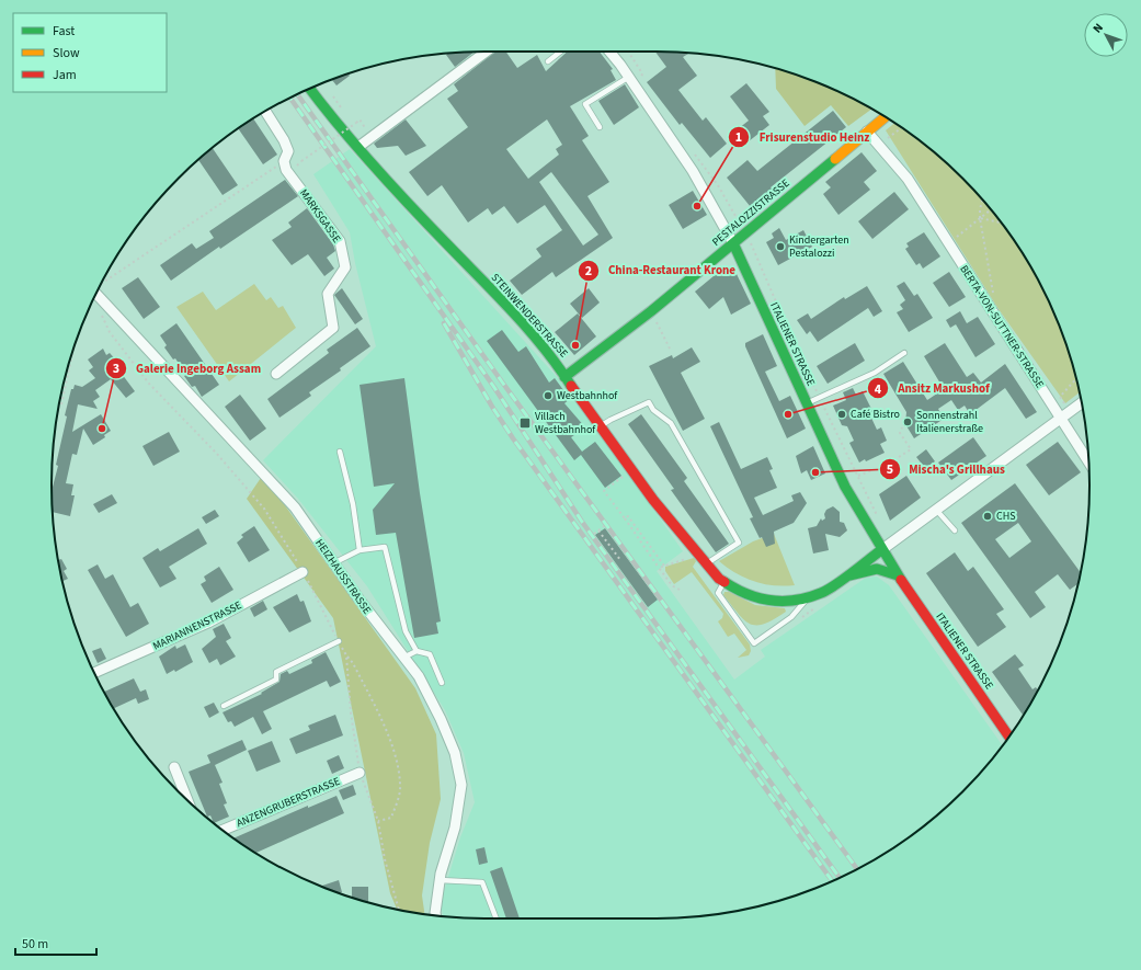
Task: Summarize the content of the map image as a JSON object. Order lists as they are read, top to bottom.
{
  "streets": {
    "street": [
      "PESTALOZZISTRASSE",
      "MARKSGASSE",
      "STEINWENDERSTRASSE",
      "BERTA-VON-SUTTNER-STRASSE",
      "ITALIENER STRASSE",
      "HEIZHAUSSTRASSE",
      "MARIANNENSTRASSE",
      "ANZENGRUBERSTRASSE"
    ]
  },
  "crossings": [
    ["PESTALOZZISTRASSE", "STEINWENDERSTRASSE"],
    ["PESTALOZZISTRASSE", "BERTA-VON-SUTTNER-STRASSE"],
    ["PESTALOZZISTRASSE", "ITALIENER STRASSE"],
    ["STEINWENDERSTRASSE", "ITALIENER STRASSE"]
  ],
  "places": {
    "other": [
      "Frisurenstudio Heinz",
      "Kindergarten Pestalozzi",
      "China-Restaurant Krone",
      "Westbahnhof",
      "Ansitz Markushof",
      "Café Bistro",
      "Sonnenstrahl Italienerstraße",
      "Galerie Ingeborg Assam",
      "Mischa's Grillhaus",
      "CHS"
    ],
    "transit": ["Villach Westbahnhof"]
  },
  "legend": ["Fast", "Slow", "Jam"],
  "scale_bar": "50 m",
  "north": "top left"
}
